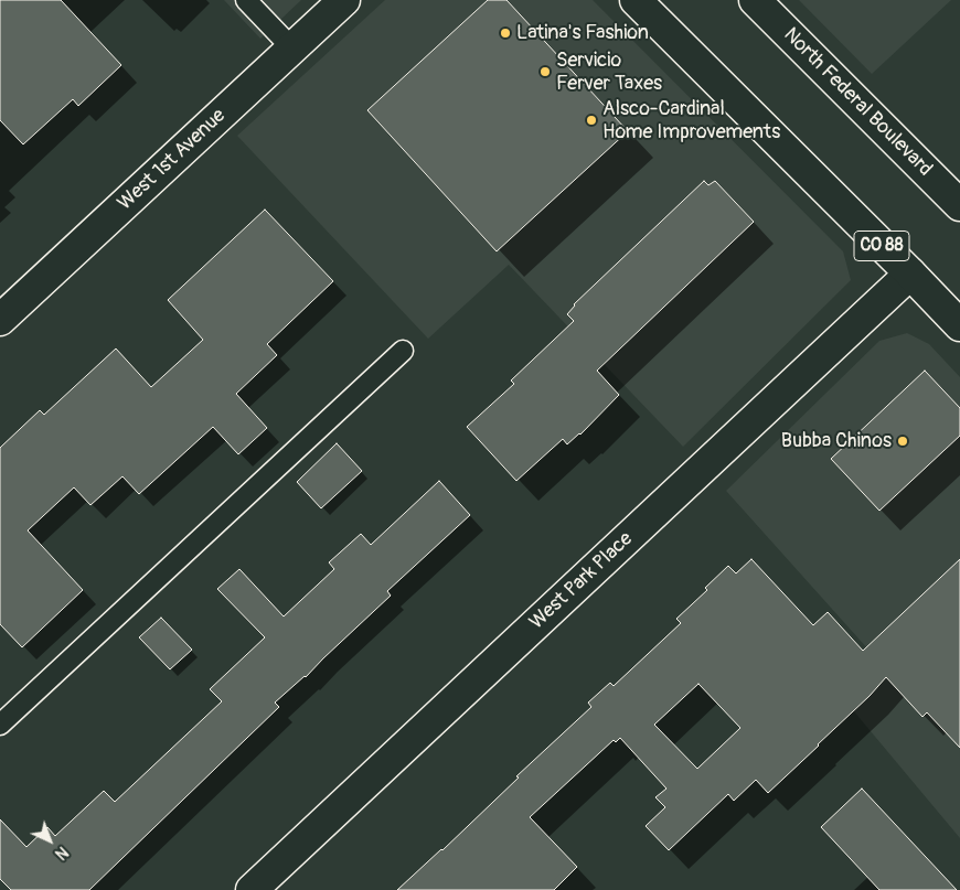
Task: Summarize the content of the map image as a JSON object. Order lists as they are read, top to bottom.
{
  "streets": {
    "street": [
      "North Federal Boulevard",
      "West 1st Avenue",
      "CO 88",
      "West Park Place"
    ]
  },
  "crossings": [
    ["CO 88", "West Park Place"]
  ],
  "places": [
    "Latina's Fashion",
    "Servicio Ferver Taxes",
    "Alsco-Cardinal Home Improvements",
    "Bubba Chinos"
  ],
  "north": "bottom right"
}
